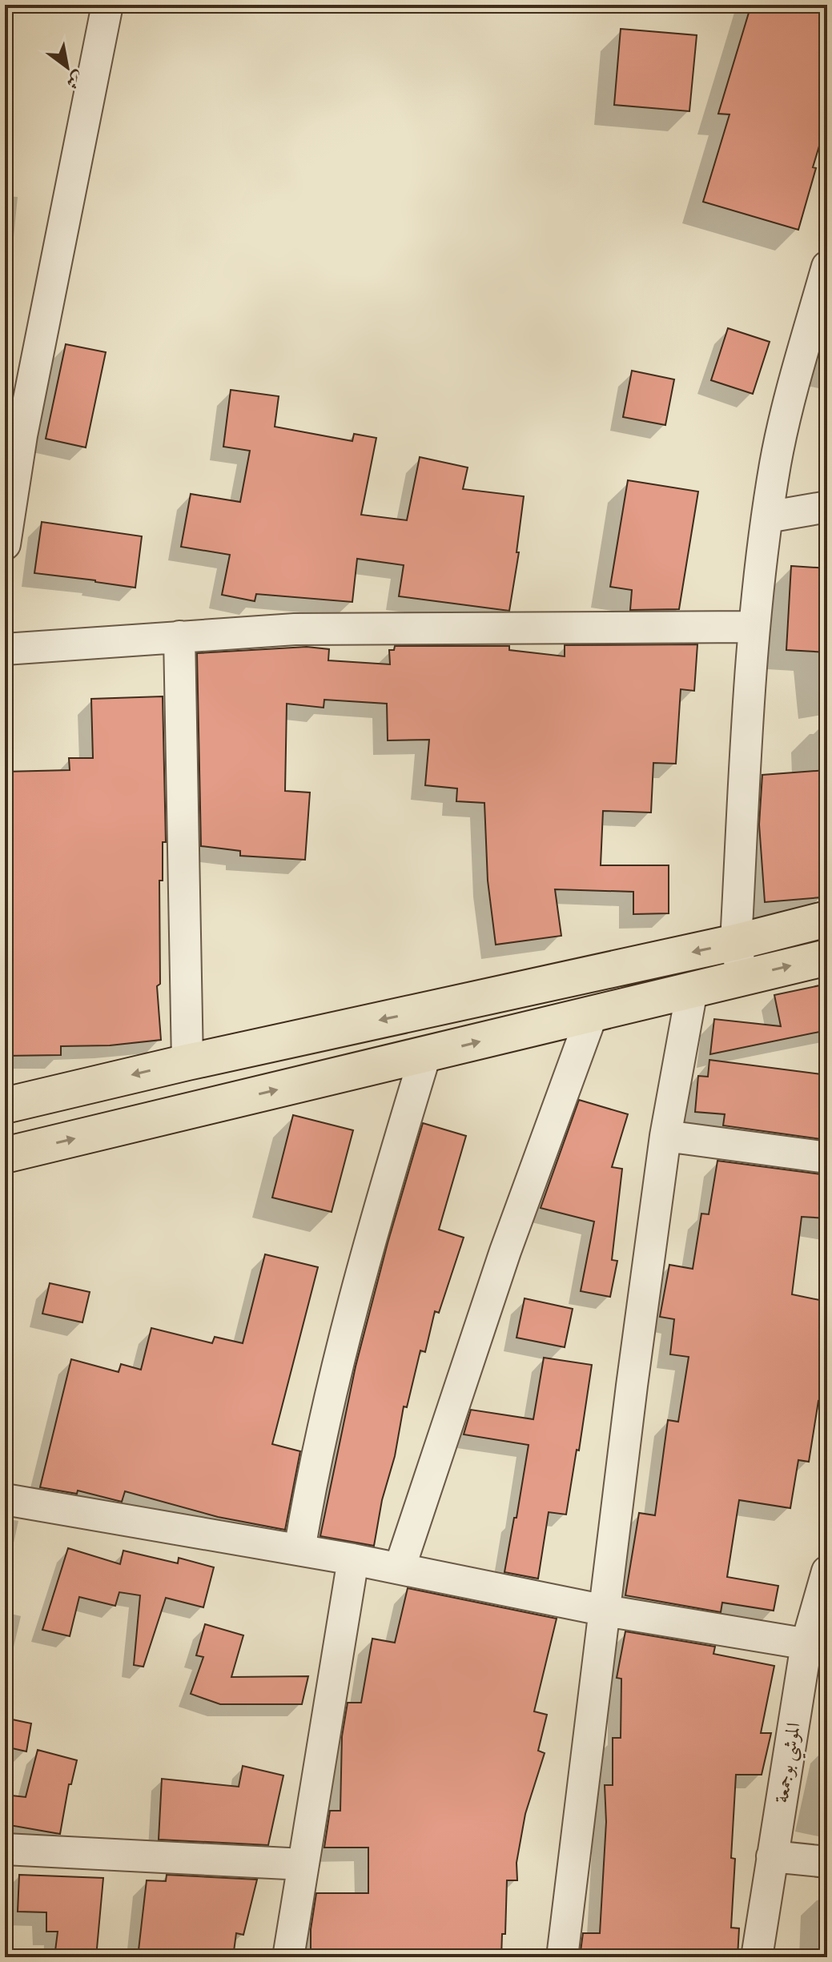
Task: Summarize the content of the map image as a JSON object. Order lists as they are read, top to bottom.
{
  "streets": {
    "street": ["الموشي بوجمعة"]
  },
  "north": "bottom right"
}
